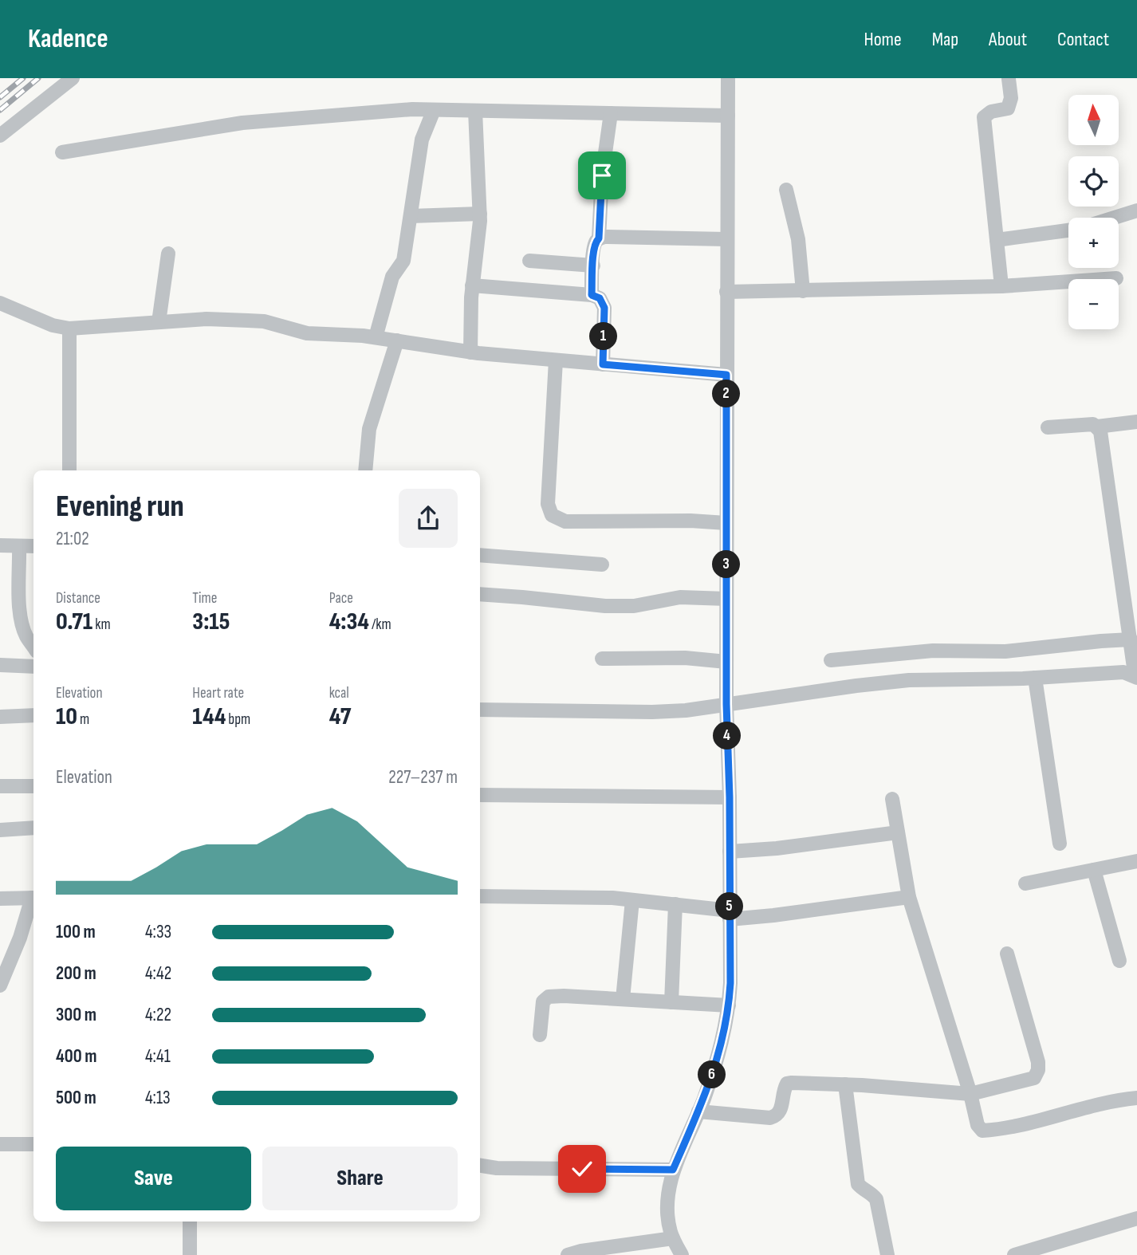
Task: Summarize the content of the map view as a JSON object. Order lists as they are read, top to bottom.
{
  "north": "top",
  "page": {
    "header": "Kadence",
    "nav": [
      "Home",
      "Map",
      "About",
      "Contact"
    ],
    "map_buttons": ["+", "−"],
    "pins": [
      "1",
      "2",
      "3",
      "4",
      "5",
      "6"
    ],
    "heading": ["Evening run", "21:02"],
    "stats": [
      ["Distance", "0.71 km"],
      ["Time", "3:15"],
      ["Pace", "4:34 /km"],
      ["Elevation", "10 m"],
      ["Heart rate", "144 bpm"],
      ["kcal", "47"]
    ],
    "chart": ["Elevation", "227–237 m"],
    "list": [
      {
        "name": "100 m",
        "note": "4:33"
      },
      {
        "name": "200 m",
        "note": "4:42"
      },
      {
        "name": "300 m",
        "note": "4:22"
      },
      {
        "name": "400 m",
        "note": "4:41"
      },
      {
        "name": "500 m",
        "note": "4:13"
      }
    ],
    "buttons": ["Save", "Share"]
  }
}
